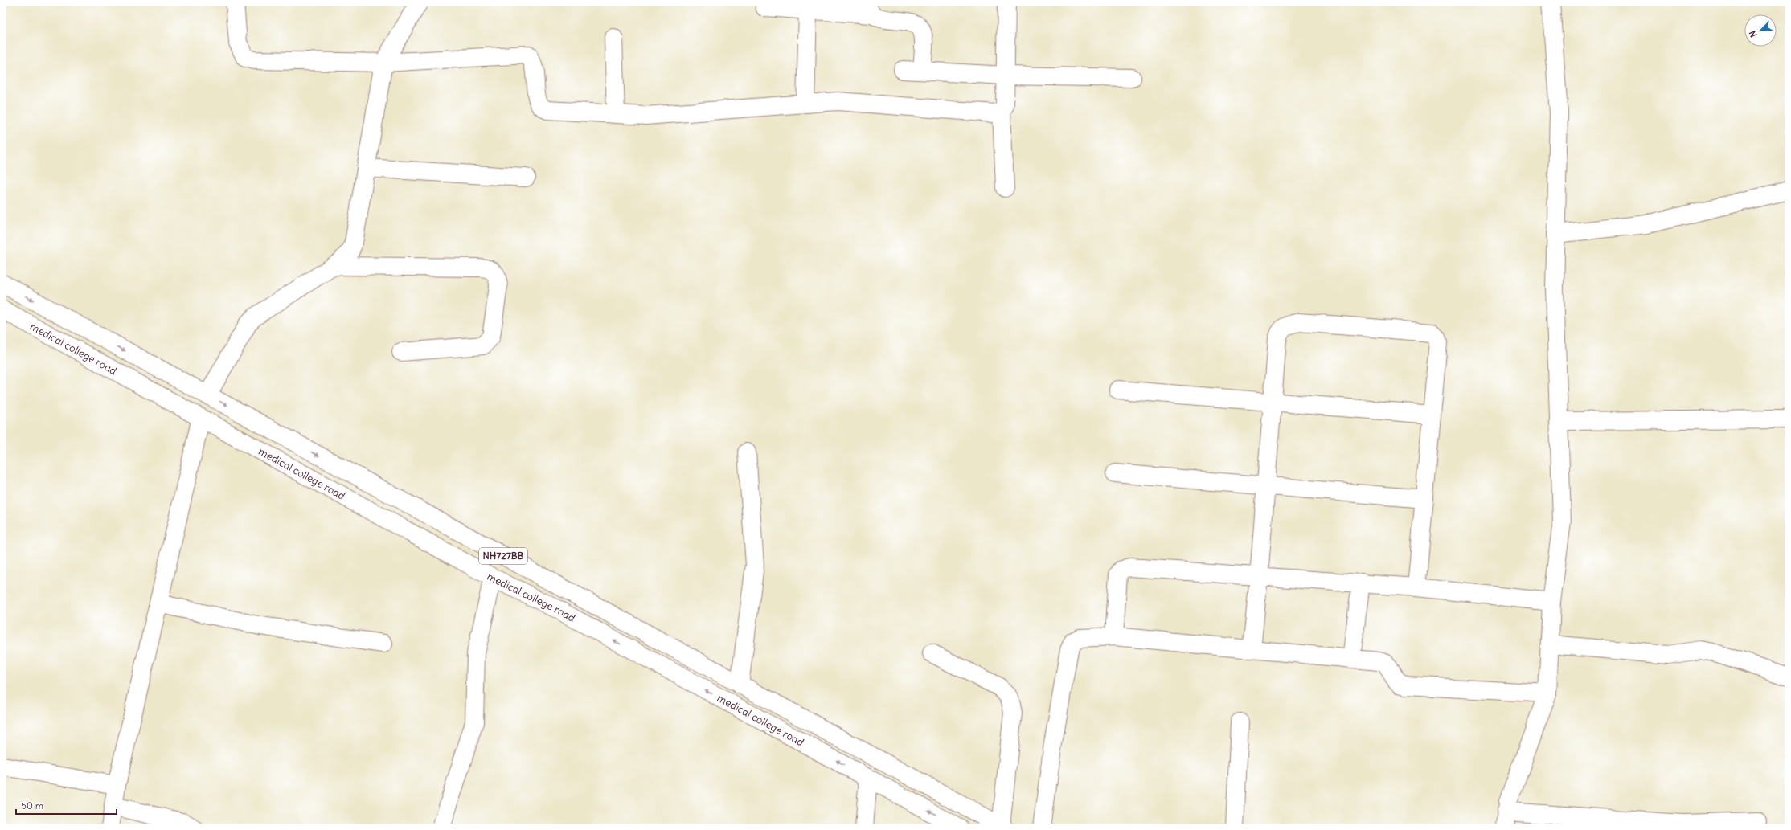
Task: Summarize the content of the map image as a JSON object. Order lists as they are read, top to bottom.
{
  "streets": {
    "main road": ["medical college road", "NH727BB"]
  },
  "scale_bar": "50 m",
  "north": "bottom left"
}
